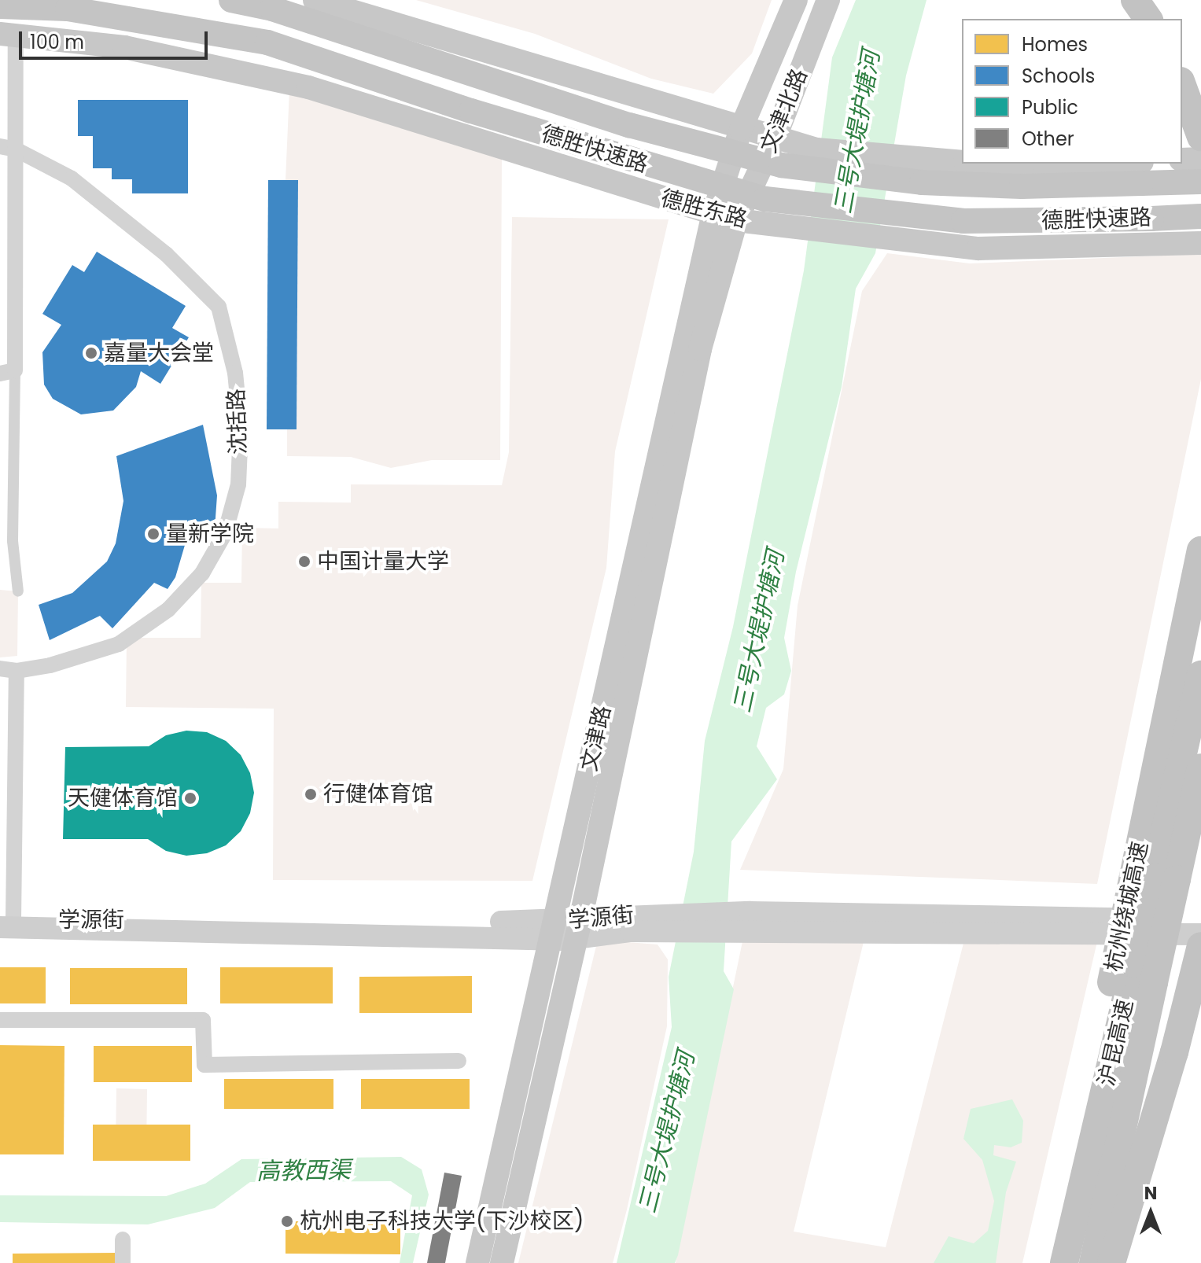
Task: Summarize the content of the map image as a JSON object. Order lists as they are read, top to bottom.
{
  "streets": {
    "highway": ["德胜快速路", "杭州绕城高速", "沪昆高速"],
    "main road": [
      "文津北路",
      "德胜东路",
      "文津路",
      "学源街"
    ],
    "street": ["沈括路"]
  },
  "crossings": [
    ["文津北路", "德胜东路"],
    ["文津北路", "文津路"],
    ["德胜东路", "文津路"],
    ["文津路", "学源街"],
    ["杭州绕城高速", "沪昆高速"]
  ],
  "water": ["三号大堤护塘河", "高教西渠"],
  "places": [
    "嘉量大会堂",
    "量新学院",
    "中国计量大学",
    "行健体育馆",
    "天健体育馆",
    "杭州电子科技大学(下沙校区)"
  ],
  "legend": [
    "Homes",
    "Schools",
    "Public",
    "Other"
  ],
  "scale_bar": "100 m",
  "north": "top"
}
